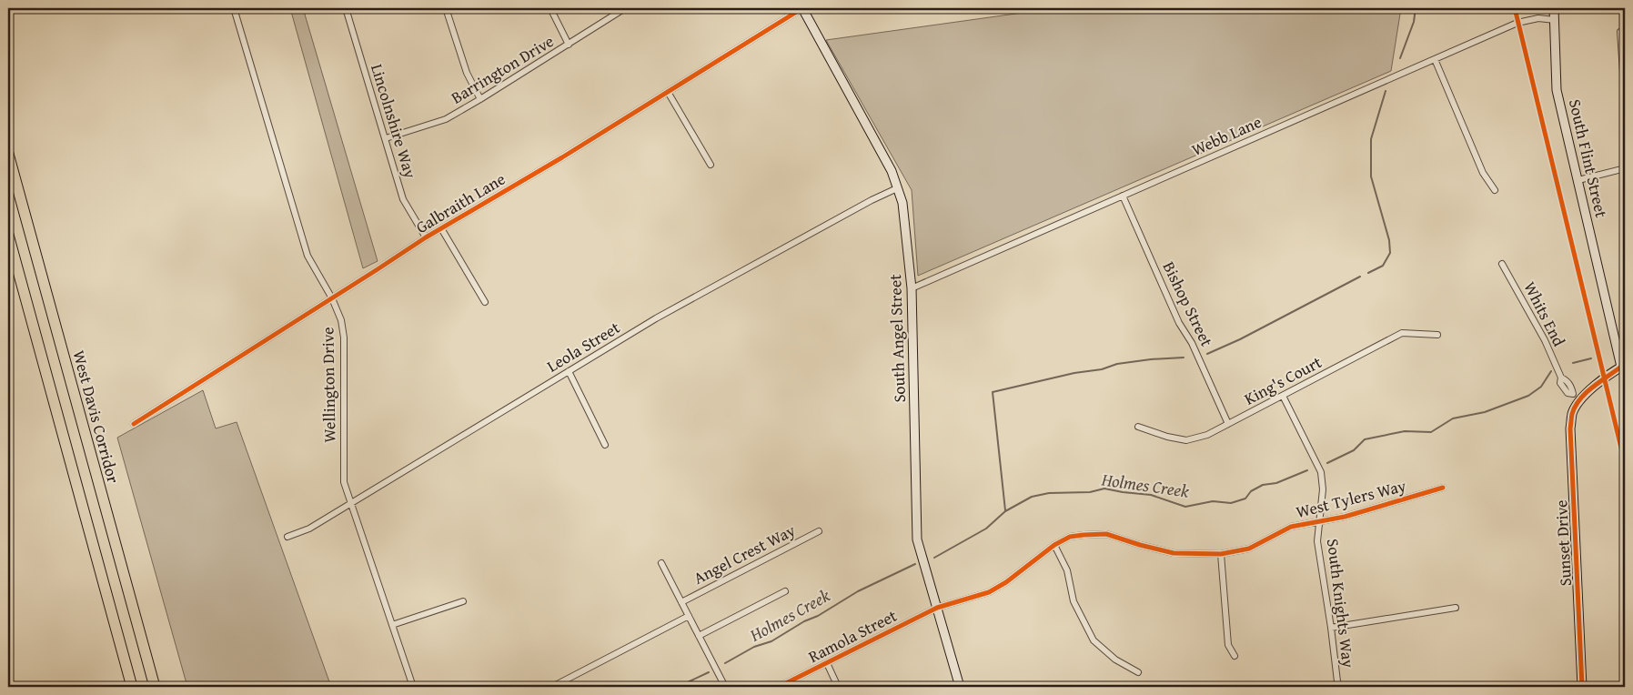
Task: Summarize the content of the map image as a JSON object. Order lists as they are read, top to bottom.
{
  "streets": {
    "highway": ["West Davis Corridor"],
    "main road": ["South Flint Street", "South Angel Street", "Sunset Drive"],
    "street": [
      "Barrington Drive",
      "Lincolnshire Way",
      "Webb Lane",
      "Galbraith Lane",
      "Bishop Street",
      "Whits End",
      "Leola Street",
      "King's Court",
      "Wellington Drive",
      "West Tylers Way",
      "Angel Crest Way",
      "South Knights Way",
      "Ramola Street"
    ]
  },
  "crossings": [
    ["Barrington Drive", "Lincolnshire Way"],
    ["Lincolnshire Way", "Galbraith Lane"],
    ["Webb Lane", "South Flint Street"],
    ["Webb Lane", "Bishop Street"],
    ["Webb Lane", "South Angel Street"],
    ["Galbraith Lane", "South Angel Street"],
    ["Galbraith Lane", "Wellington Drive"],
    ["Bishop Street", "King's Court"],
    ["Whits End", "Sunset Drive"],
    ["South Angel Street", "Leola Street"],
    ["South Angel Street", "West Tylers Way"],
    ["South Angel Street", "Ramola Street"],
    ["Leola Street", "Wellington Drive"],
    ["King's Court", "South Knights Way"],
    ["West Tylers Way", "South Knights Way"],
    ["West Tylers Way", "Ramola Street"]
  ],
  "water": ["Holmes Creek"]
}
